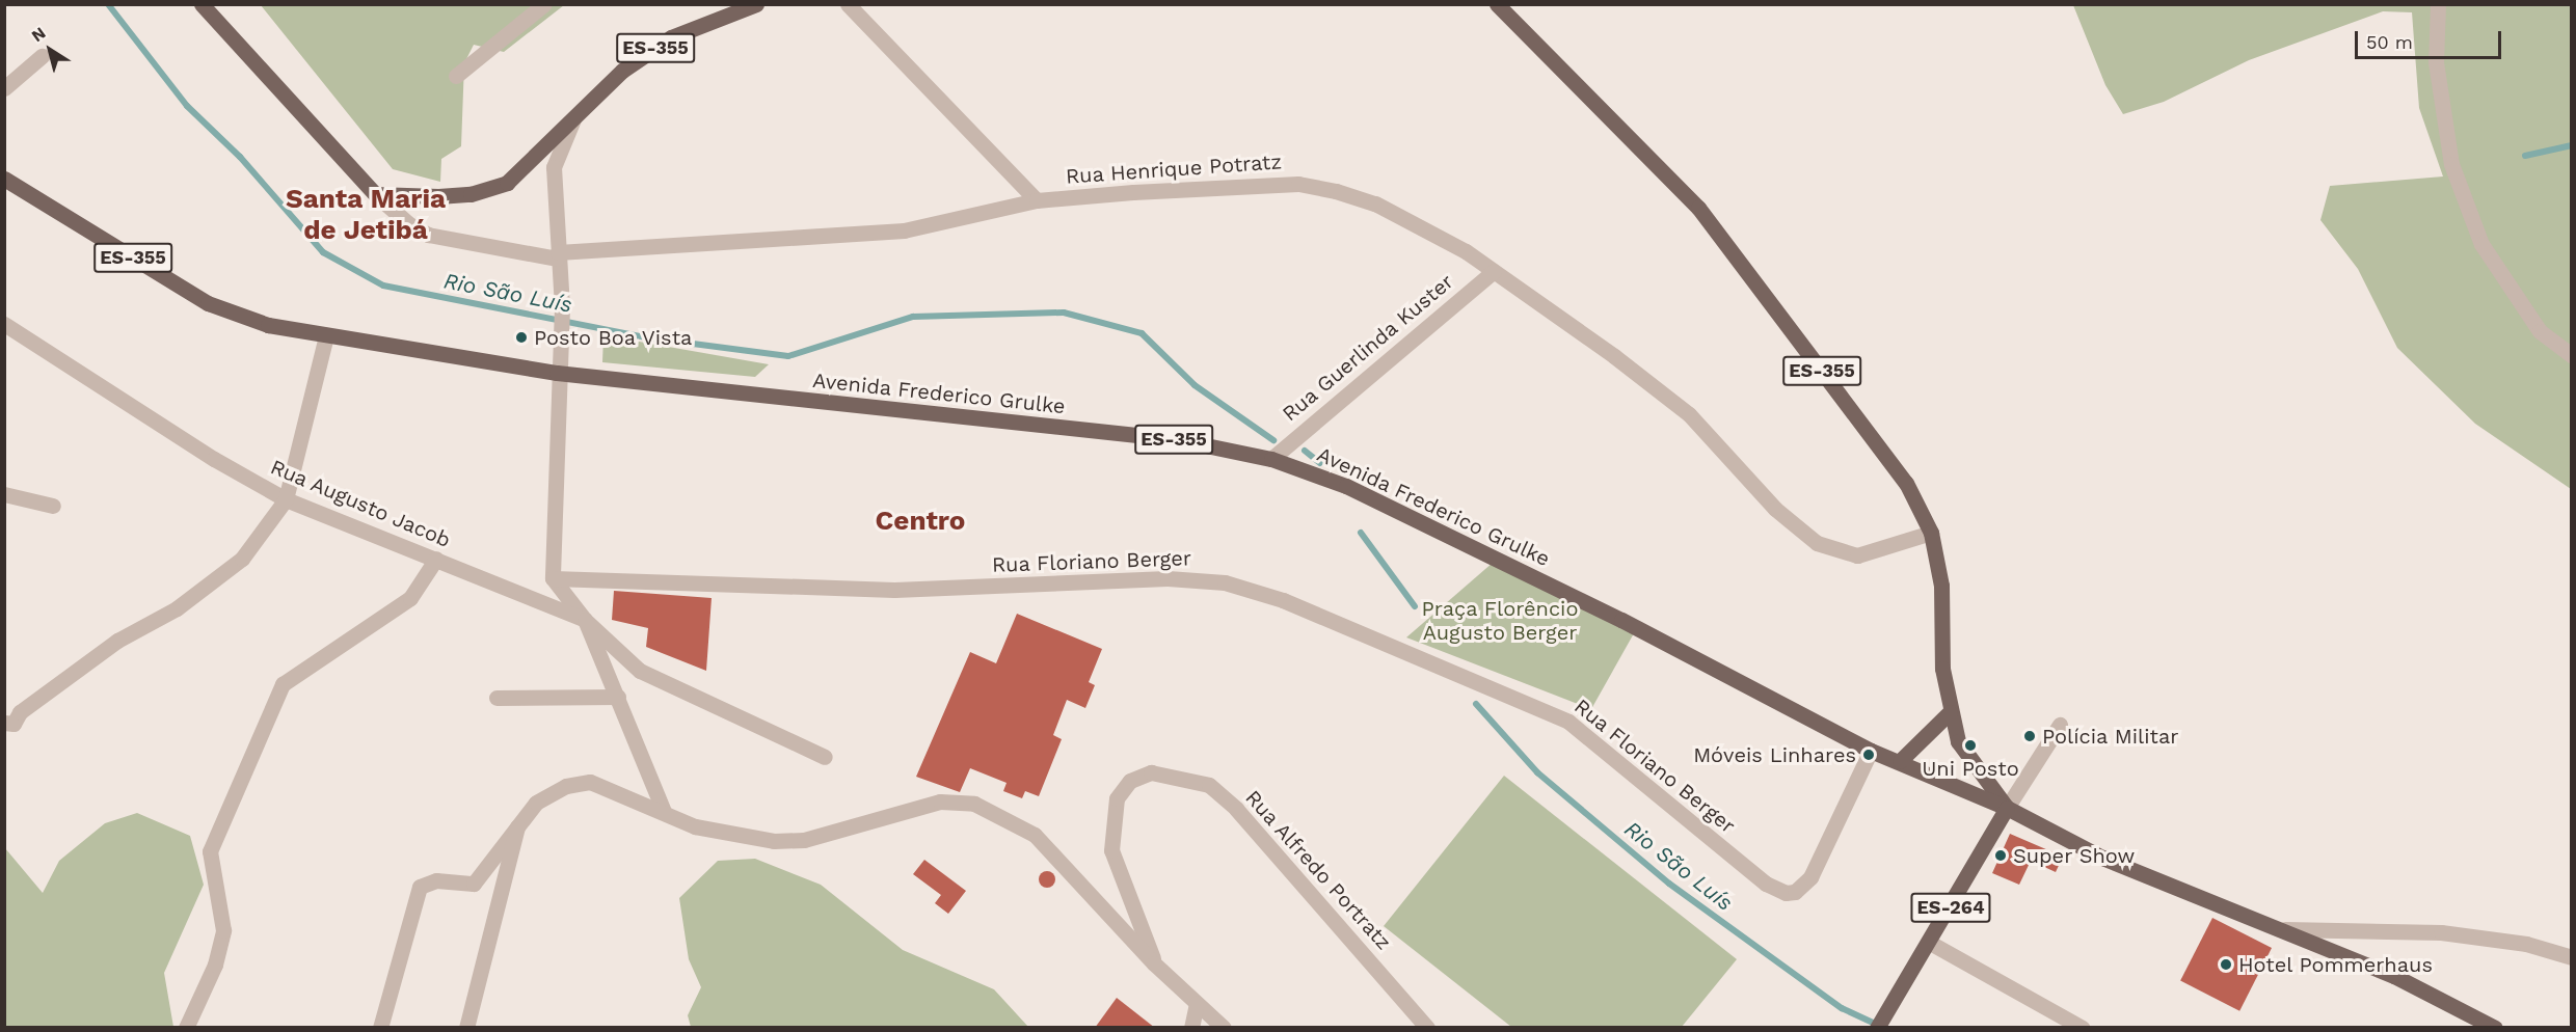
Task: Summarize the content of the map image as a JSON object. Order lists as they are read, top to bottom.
{
  "streets": {
    "main road": ["ES-355", "Avenida Frederico Grulke", "ES-264"],
    "street": [
      "Rua Henrique Potratz",
      "Rua Guerlinda Kuster",
      "Rua Augusto Jacob",
      "Rua Floriano Berger",
      "Rua Alfredo Portratz"
    ]
  },
  "crossings": [
    ["ES-355", "Rua Henrique Potratz"],
    ["ES-355", "Avenida Frederico Grulke"],
    ["ES-355", "ES-264"],
    ["Rua Henrique Potratz", "Rua Guerlinda Kuster"],
    ["Rua Guerlinda Kuster", "Avenida Frederico Grulke"],
    ["Avenida Frederico Grulke", "Rua Floriano Berger"],
    ["Avenida Frederico Grulke", "ES-264"]
  ],
  "districts": ["Santa Maria de Jetibá", "Centro"],
  "water": ["Rio São Luís"],
  "parks": ["Praça Florêncio Augusto Berger"],
  "places": [
    "Posto Boa Vista",
    "Polícia Militar",
    "Uni Posto",
    "Móveis Linhares",
    "Super Show",
    "Hotel Pommerhaus"
  ],
  "scale_bar": "50 m",
  "north": "top left"
}
